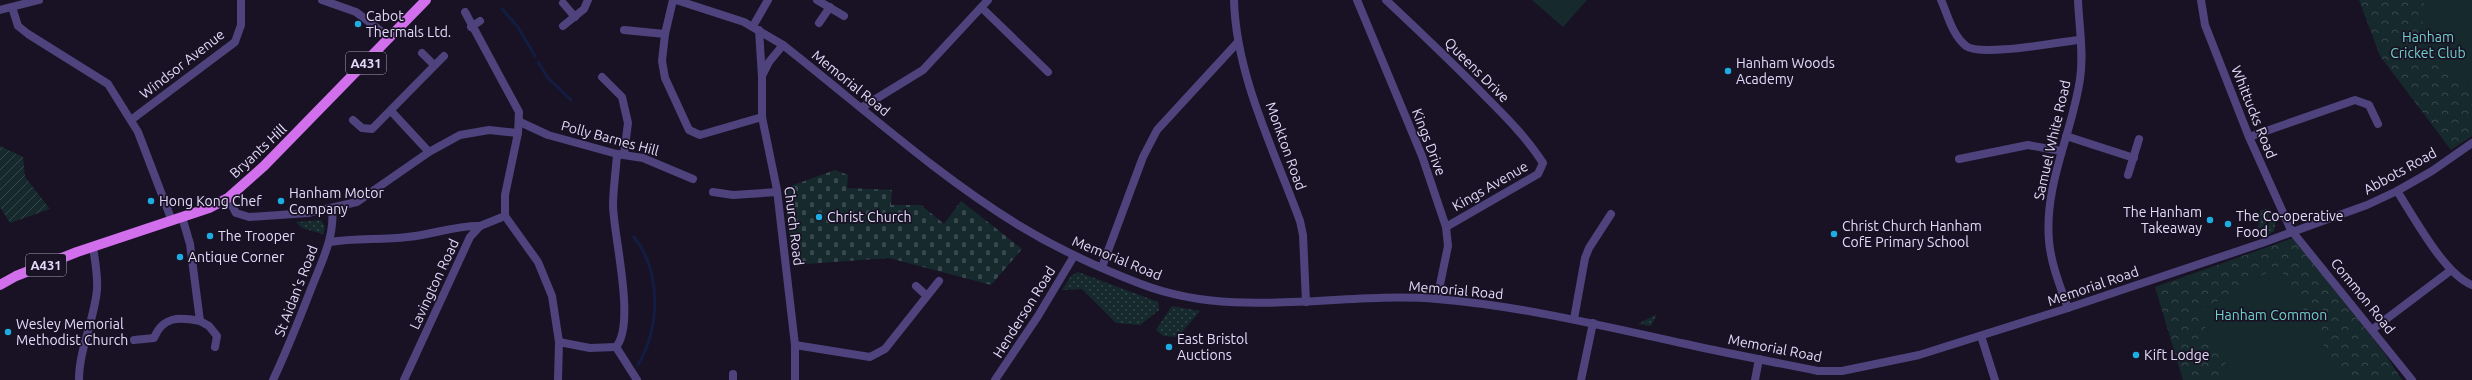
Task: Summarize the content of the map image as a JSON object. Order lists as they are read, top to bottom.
{
  "streets": {
    "main road": ["A431", "Bryants Hill"],
    "street": [
      "Windsor Avenue",
      "Queens Drive",
      "Memorial Road",
      "Whittucks Road",
      "Polly Barnes Hill",
      "Samuel White Road",
      "Kings Drive",
      "Monkton Road",
      "Abbots Road",
      "Kings Avenue",
      "Church Road",
      "Lavington Road",
      "St Aidan's Road",
      "Common Road",
      "Henderson Road"
    ]
  },
  "crossings": [
    ["Queens Drive", "Kings Avenue"],
    ["Memorial Road", "Whittucks Road"],
    ["Memorial Road", "Samuel White Road"],
    ["Memorial Road", "Kings Drive"],
    ["Memorial Road", "Monkton Road"],
    ["Memorial Road", "Abbots Road"],
    ["Memorial Road", "Church Road"],
    ["Memorial Road", "Common Road"],
    ["Memorial Road", "Henderson Road"],
    ["Whittucks Road", "Abbots Road"],
    ["Whittucks Road", "Common Road"],
    ["Kings Drive", "Kings Avenue"],
    ["Abbots Road", "Common Road"]
  ],
  "parks": ["Hanham Cricket Club", "Hanham Common"],
  "places": [
    "Cabot Thermals Ltd.",
    "Hanham Woods Academy",
    "Hong Kong Chef",
    "Hanham Motor Company",
    "Christ Church",
    "The Hanham Takeaway",
    "The Co-operative Food",
    "Christ Church Hanham CofE Primary School",
    "The Trooper",
    "Antique Corner",
    "Wesley Memorial Methodist Church",
    "East Bristol Auctions",
    "Kift Lodge"
  ]
}
